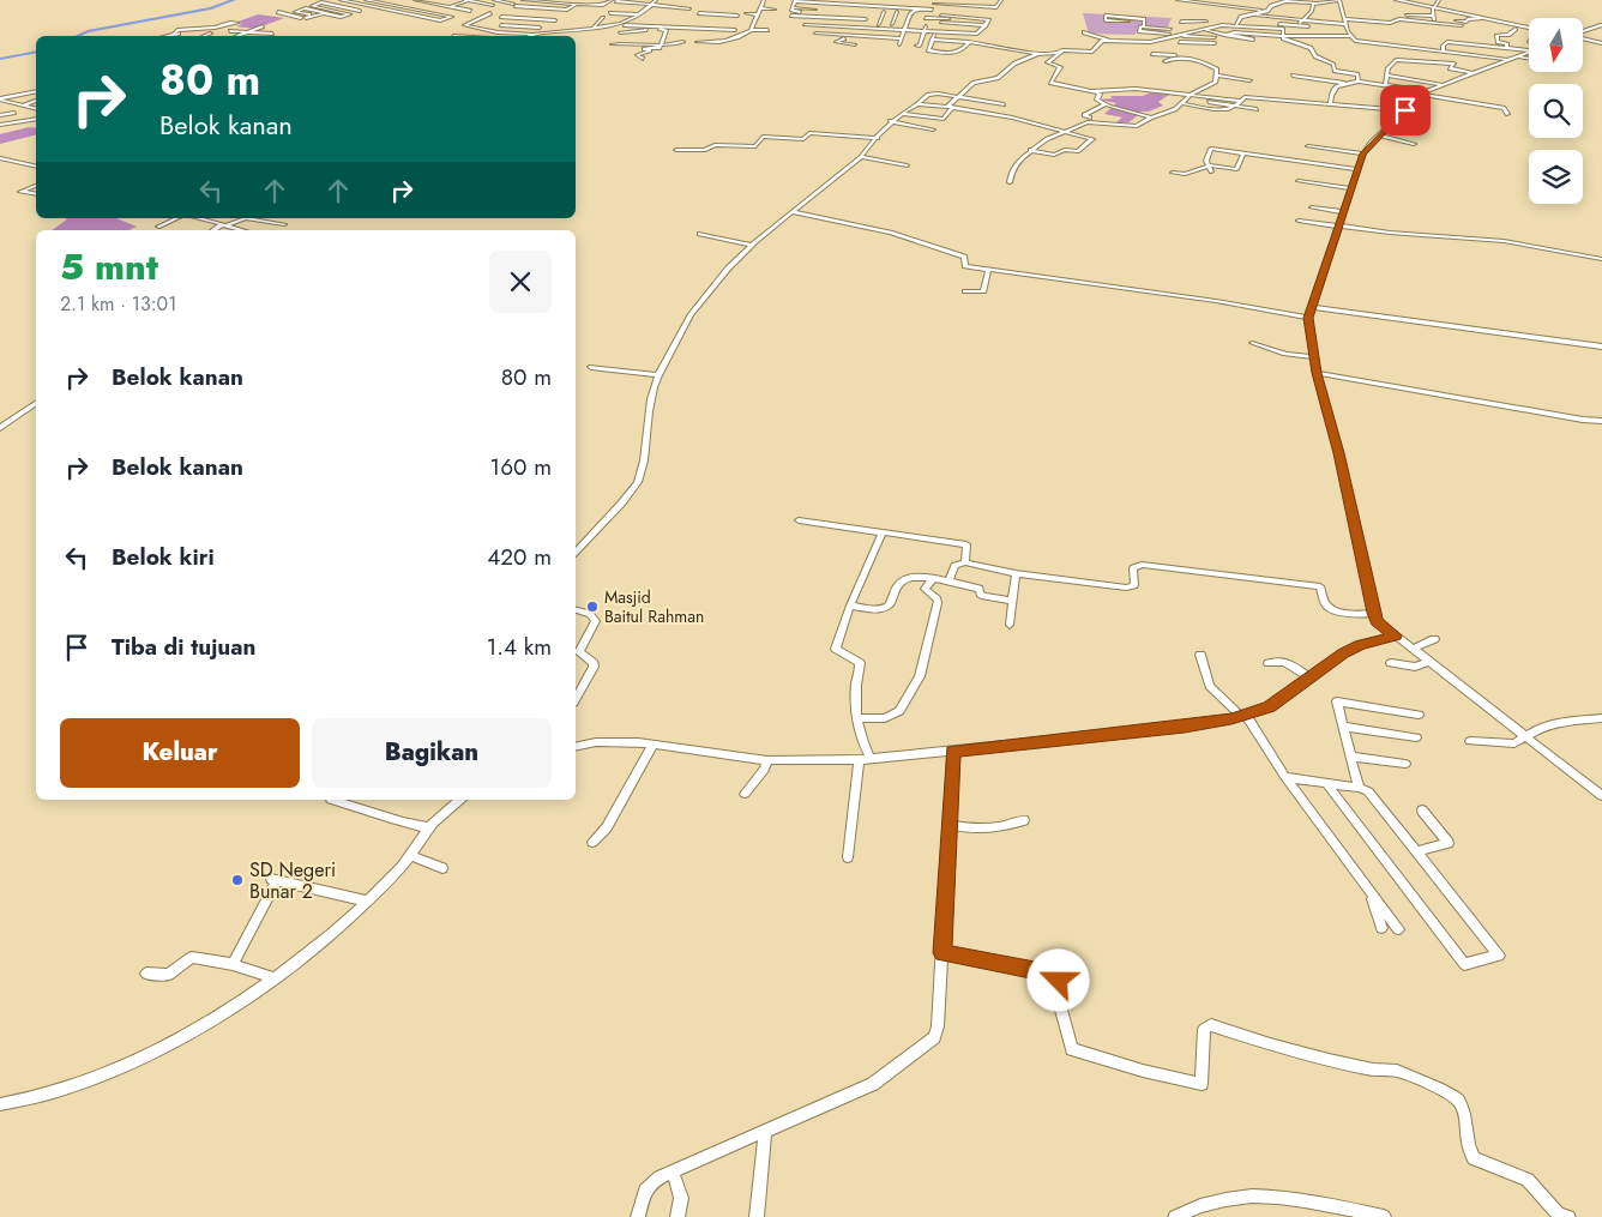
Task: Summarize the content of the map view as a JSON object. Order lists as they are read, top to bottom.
{
  "places": ["Masjid Baitul Rahman", "SD Negeri Bunar 2"],
  "north": "bottom",
  "page": {
    "turn": ["80 m", "Belok kanan"],
    "heading": ["5 mnt", "2.1 km · 13:01"],
    "list": [
      {
        "name": "Belok kanan",
        "value": "80 m"
      },
      {
        "name": "Belok kanan",
        "value": "160 m"
      },
      {
        "name": "Belok kiri",
        "value": "420 m"
      },
      {
        "name": "Tiba di tujuan",
        "value": "1.4 km"
      }
    ],
    "buttons": ["Keluar", "Bagikan"]
  }
}
